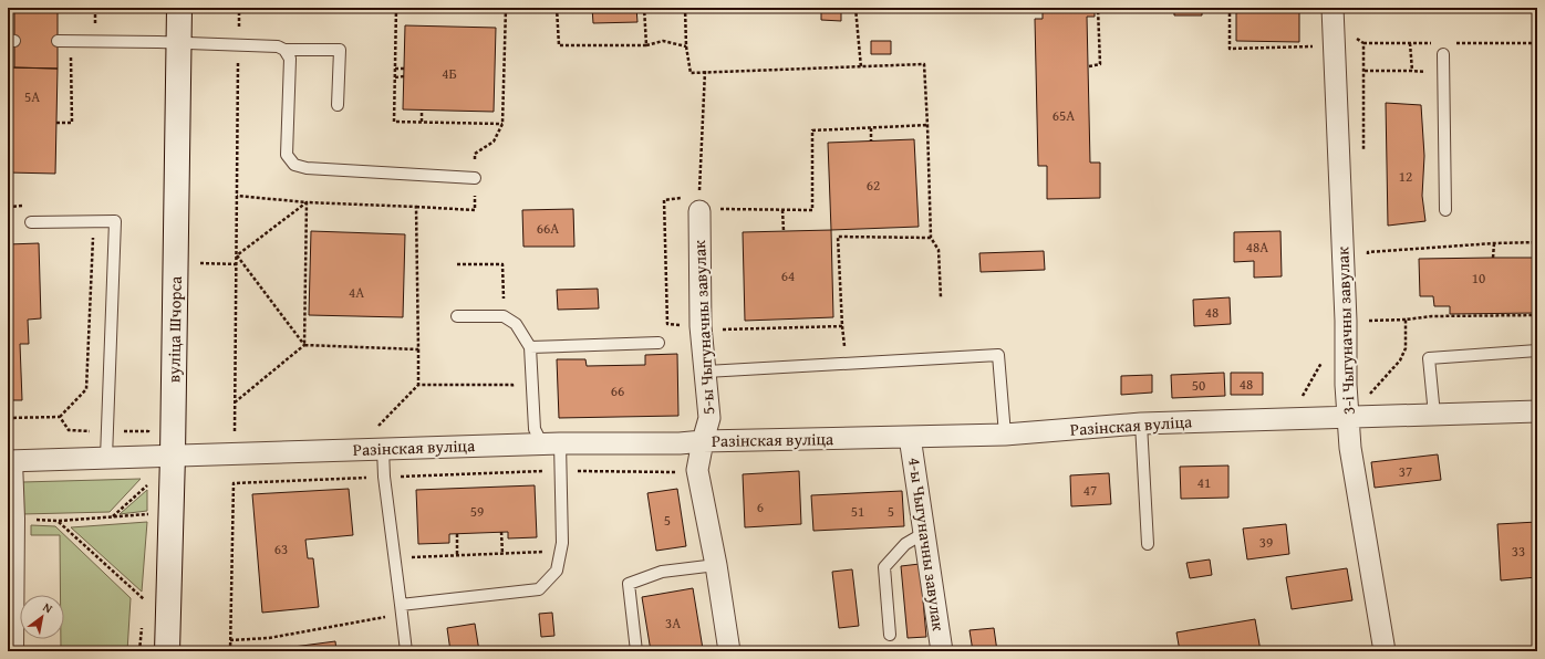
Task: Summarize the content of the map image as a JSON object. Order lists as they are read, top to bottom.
{
  "streets": {
    "main road": ["вуліца Шчорса"],
    "street": [
      "5-ы Чыгуначны завулак",
      "3-і Чыгуначны завулак",
      "Разінская вуліца",
      "4-ы Чыгуначны завулак"
    ]
  },
  "crossings": [
    ["5-ы Чыгуначны завулак", "Разінская вуліца"],
    ["вуліца Шчорса", "Разінская вуліца"],
    ["3-і Чыгуначны завулак", "Разінская вуліца"],
    ["Разінская вуліца", "4-ы Чыгуначны завулак"]
  ],
  "house_numbers": [
    "4Б",
    "5А",
    "65А",
    "12",
    "62",
    "66А",
    "48А",
    "64",
    "10",
    "4А",
    "48",
    "48",
    "50",
    "66",
    "37",
    "41",
    "47",
    "6",
    "59",
    "51",
    "5",
    "5",
    "39",
    "63",
    "33",
    "3А"
  ],
  "north": "top right"
}
